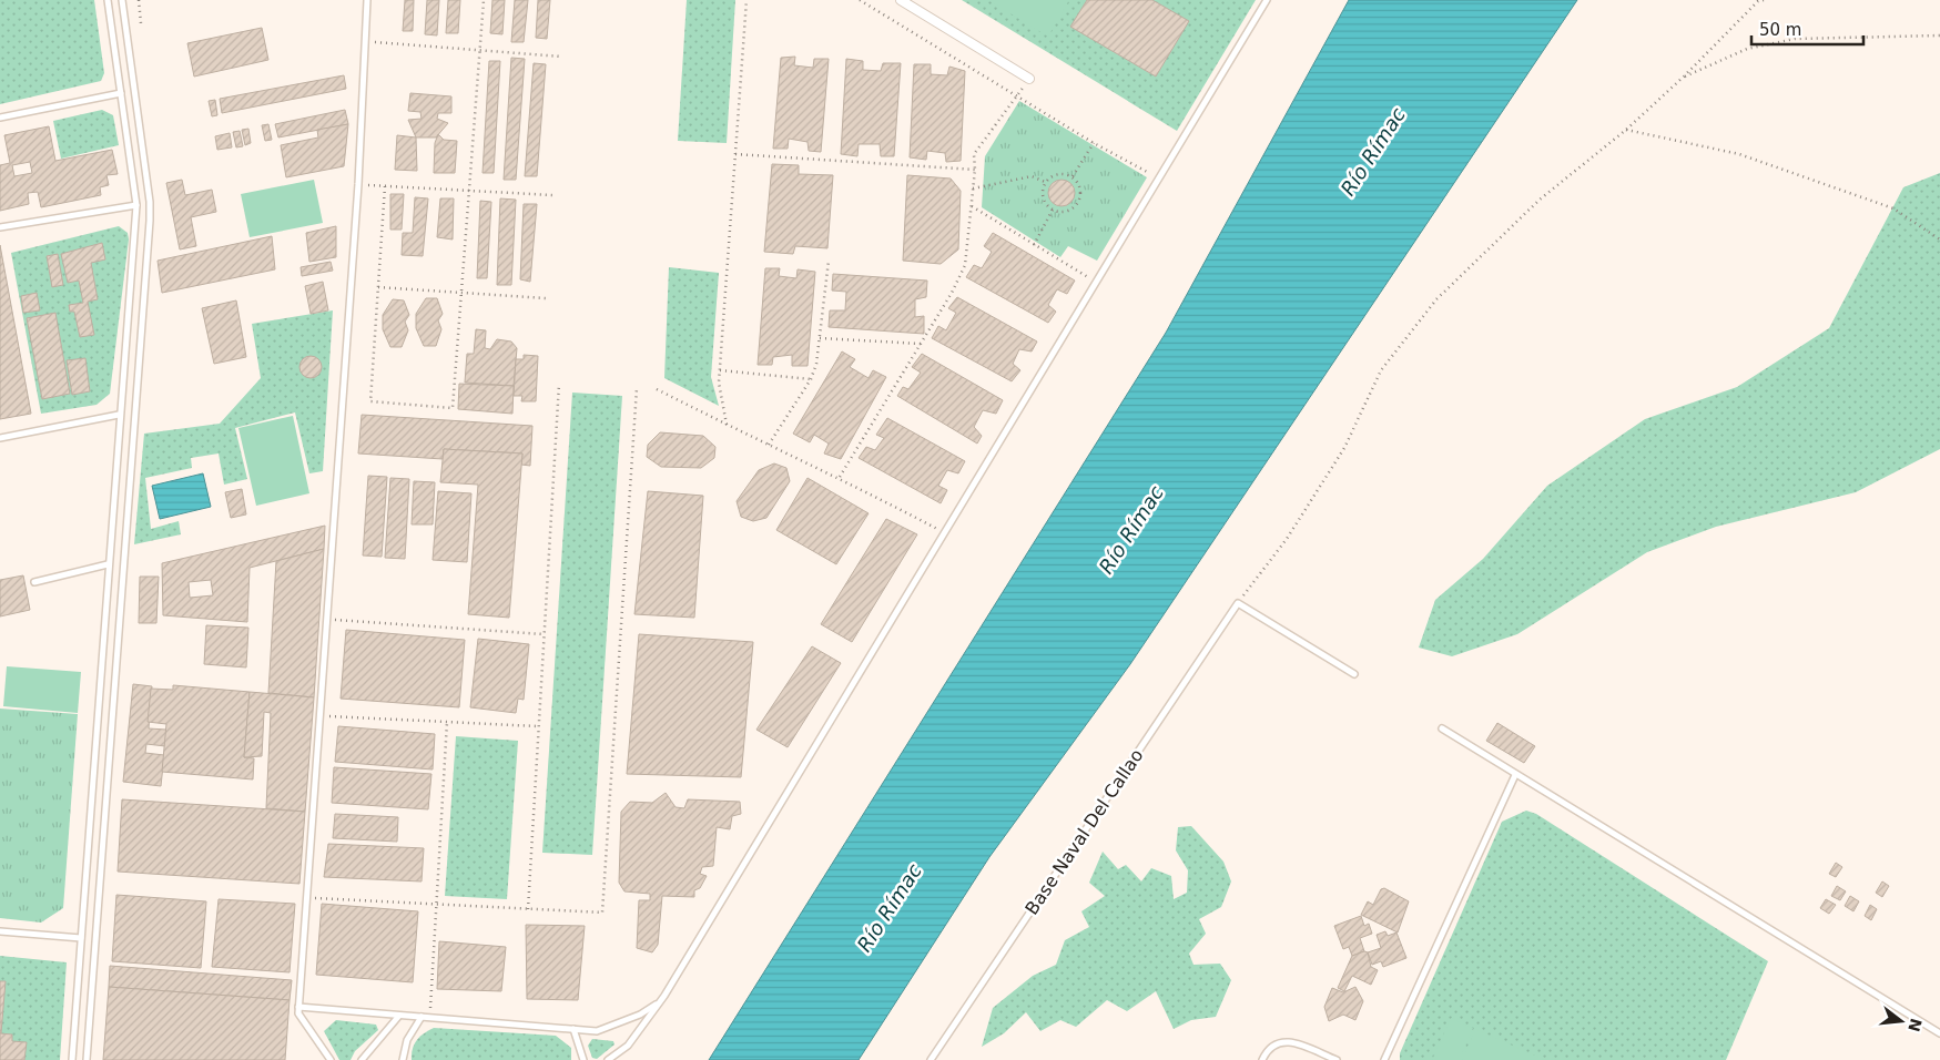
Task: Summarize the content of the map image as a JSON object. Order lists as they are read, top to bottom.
{
  "streets": {
    "lane": ["Base Naval Del Callao"]
  },
  "water": ["Río Rímac"],
  "scale_bar": "50 m",
  "north": "right"
}
